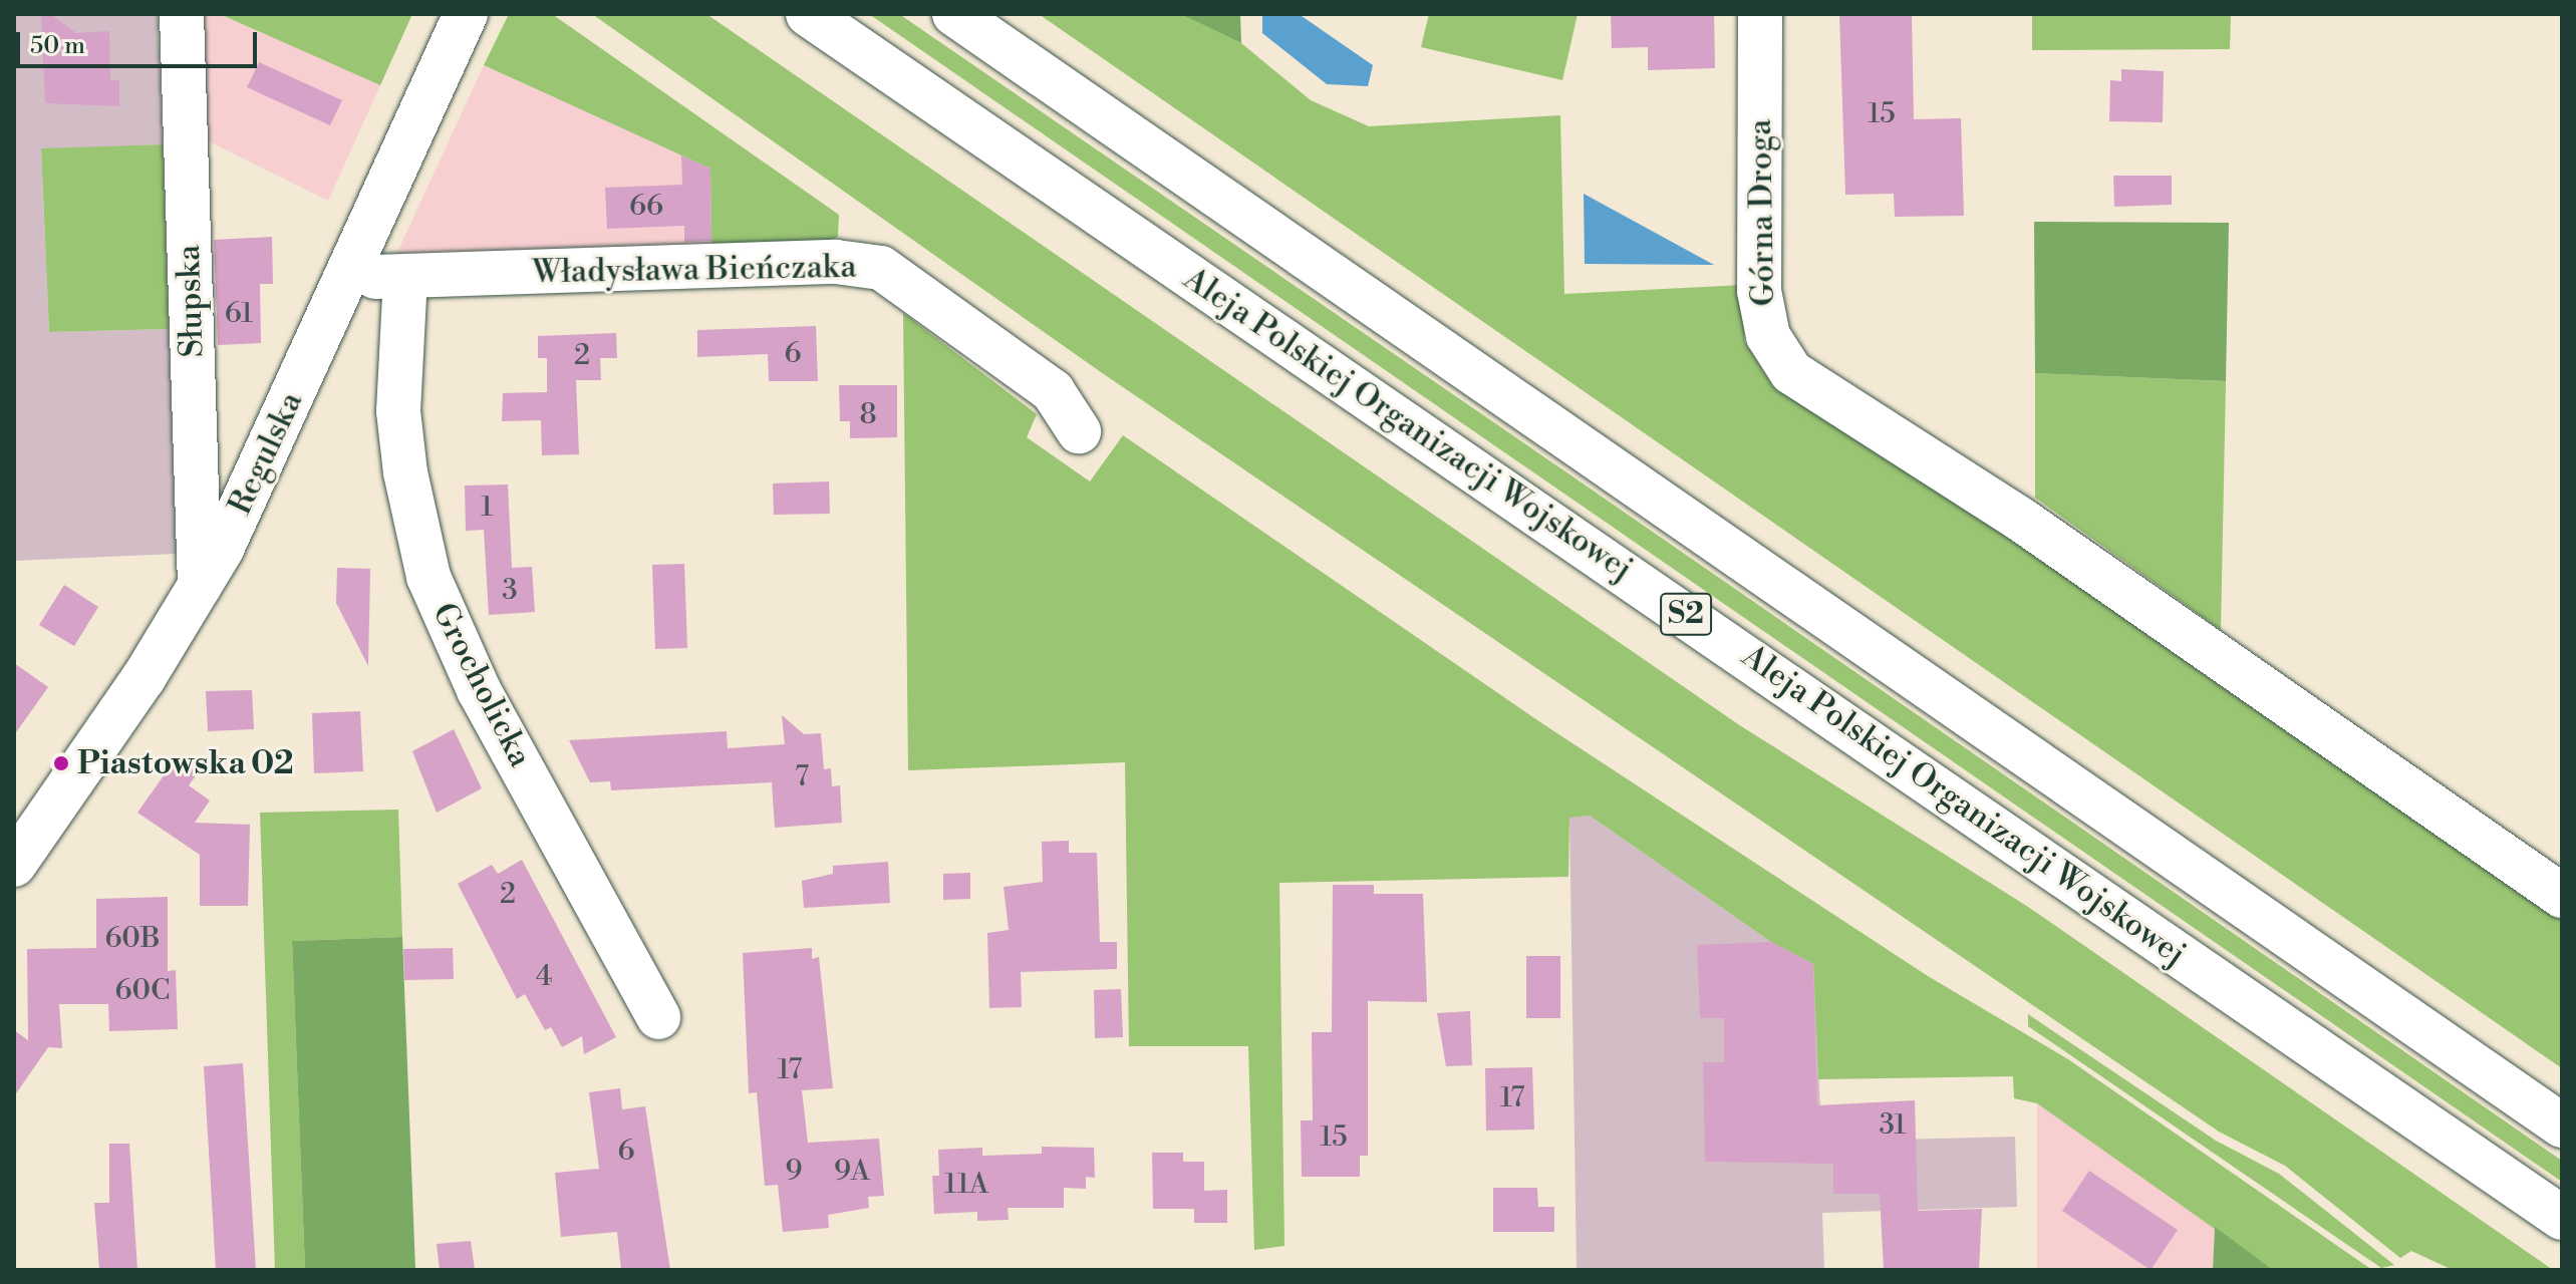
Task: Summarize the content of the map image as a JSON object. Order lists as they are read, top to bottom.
{
  "streets": {
    "main road": [
      "Górna Droga",
      "Władysława Bieńczaka",
      "Słupska",
      "Aleja Polskiej Organizacji Wojskowej",
      "Regulska",
      "S2",
      "Grocholicka"
    ]
  },
  "crossings": [
    ["Władysława Bieńczaka", "Regulska"],
    ["Władysława Bieńczaka", "Grocholicka"],
    ["Słupska", "Regulska"]
  ],
  "places": ["Piastowska 02"],
  "house_numbers": [
    "15",
    "66",
    "61",
    "6",
    "2",
    "8",
    "1",
    "3",
    "7",
    "2",
    "60B",
    "4",
    "60C",
    "17",
    "17",
    "31",
    "15",
    "6",
    "9",
    "9A",
    "11A"
  ],
  "scale_bar": "50 m"
}
